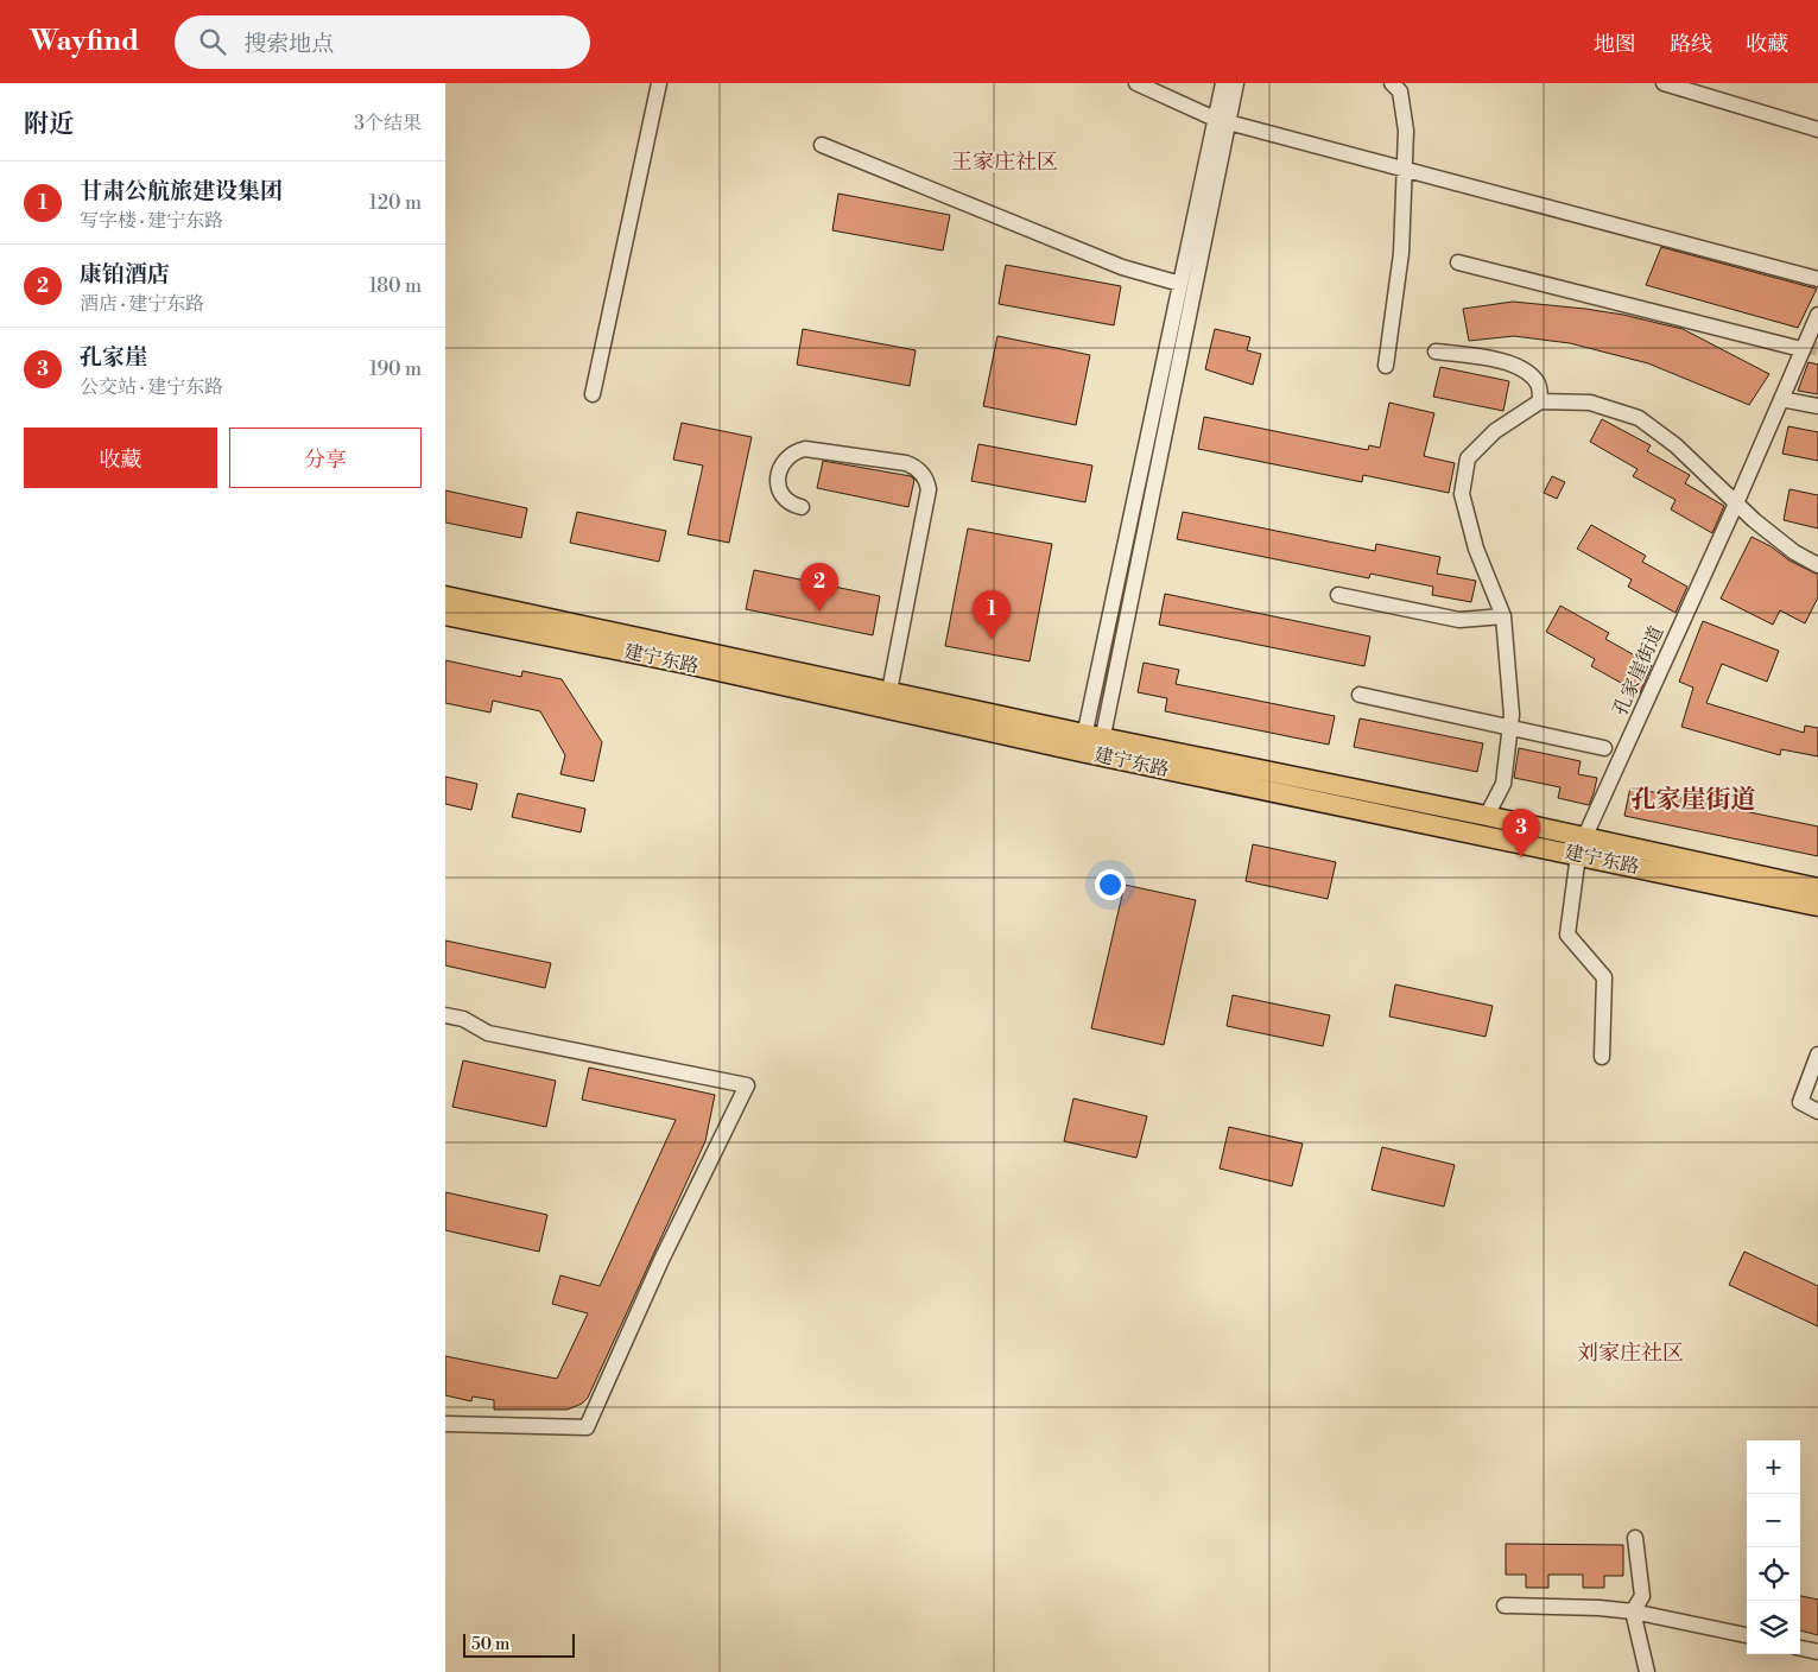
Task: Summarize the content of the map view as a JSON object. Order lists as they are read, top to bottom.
{
  "streets": {
    "main road": ["建宁东路"],
    "street": ["孔家崖街道"]
  },
  "crossings": [
    ["建宁东路", "孔家崖街道"]
  ],
  "districts": ["王家庄社区", "孔家崖街道", "刘家庄社区"],
  "scale_bar": "50 m",
  "page": {
    "header": "Wayfind",
    "search": "搜索地点",
    "nav": ["地图", "路线", "收藏"],
    "heading": ["附近", "3个结果"],
    "list": [
      {
        "mark": "1",
        "name": "甘肃公航旅建设集团",
        "note": "写字楼 · 建宁东路",
        "value": "120 m"
      },
      {
        "mark": "2",
        "name": "康铂酒店",
        "note": "酒店 · 建宁东路",
        "value": "180 m"
      },
      {
        "mark": "3",
        "name": "孔家崖",
        "note": "公交站 · 建宁东路",
        "value": "190 m"
      }
    ],
    "buttons": ["收藏", "分享"],
    "pins": ["2", "1", "3"],
    "map_buttons": ["+", "−"],
    "scale": "50 m"
  }
}
